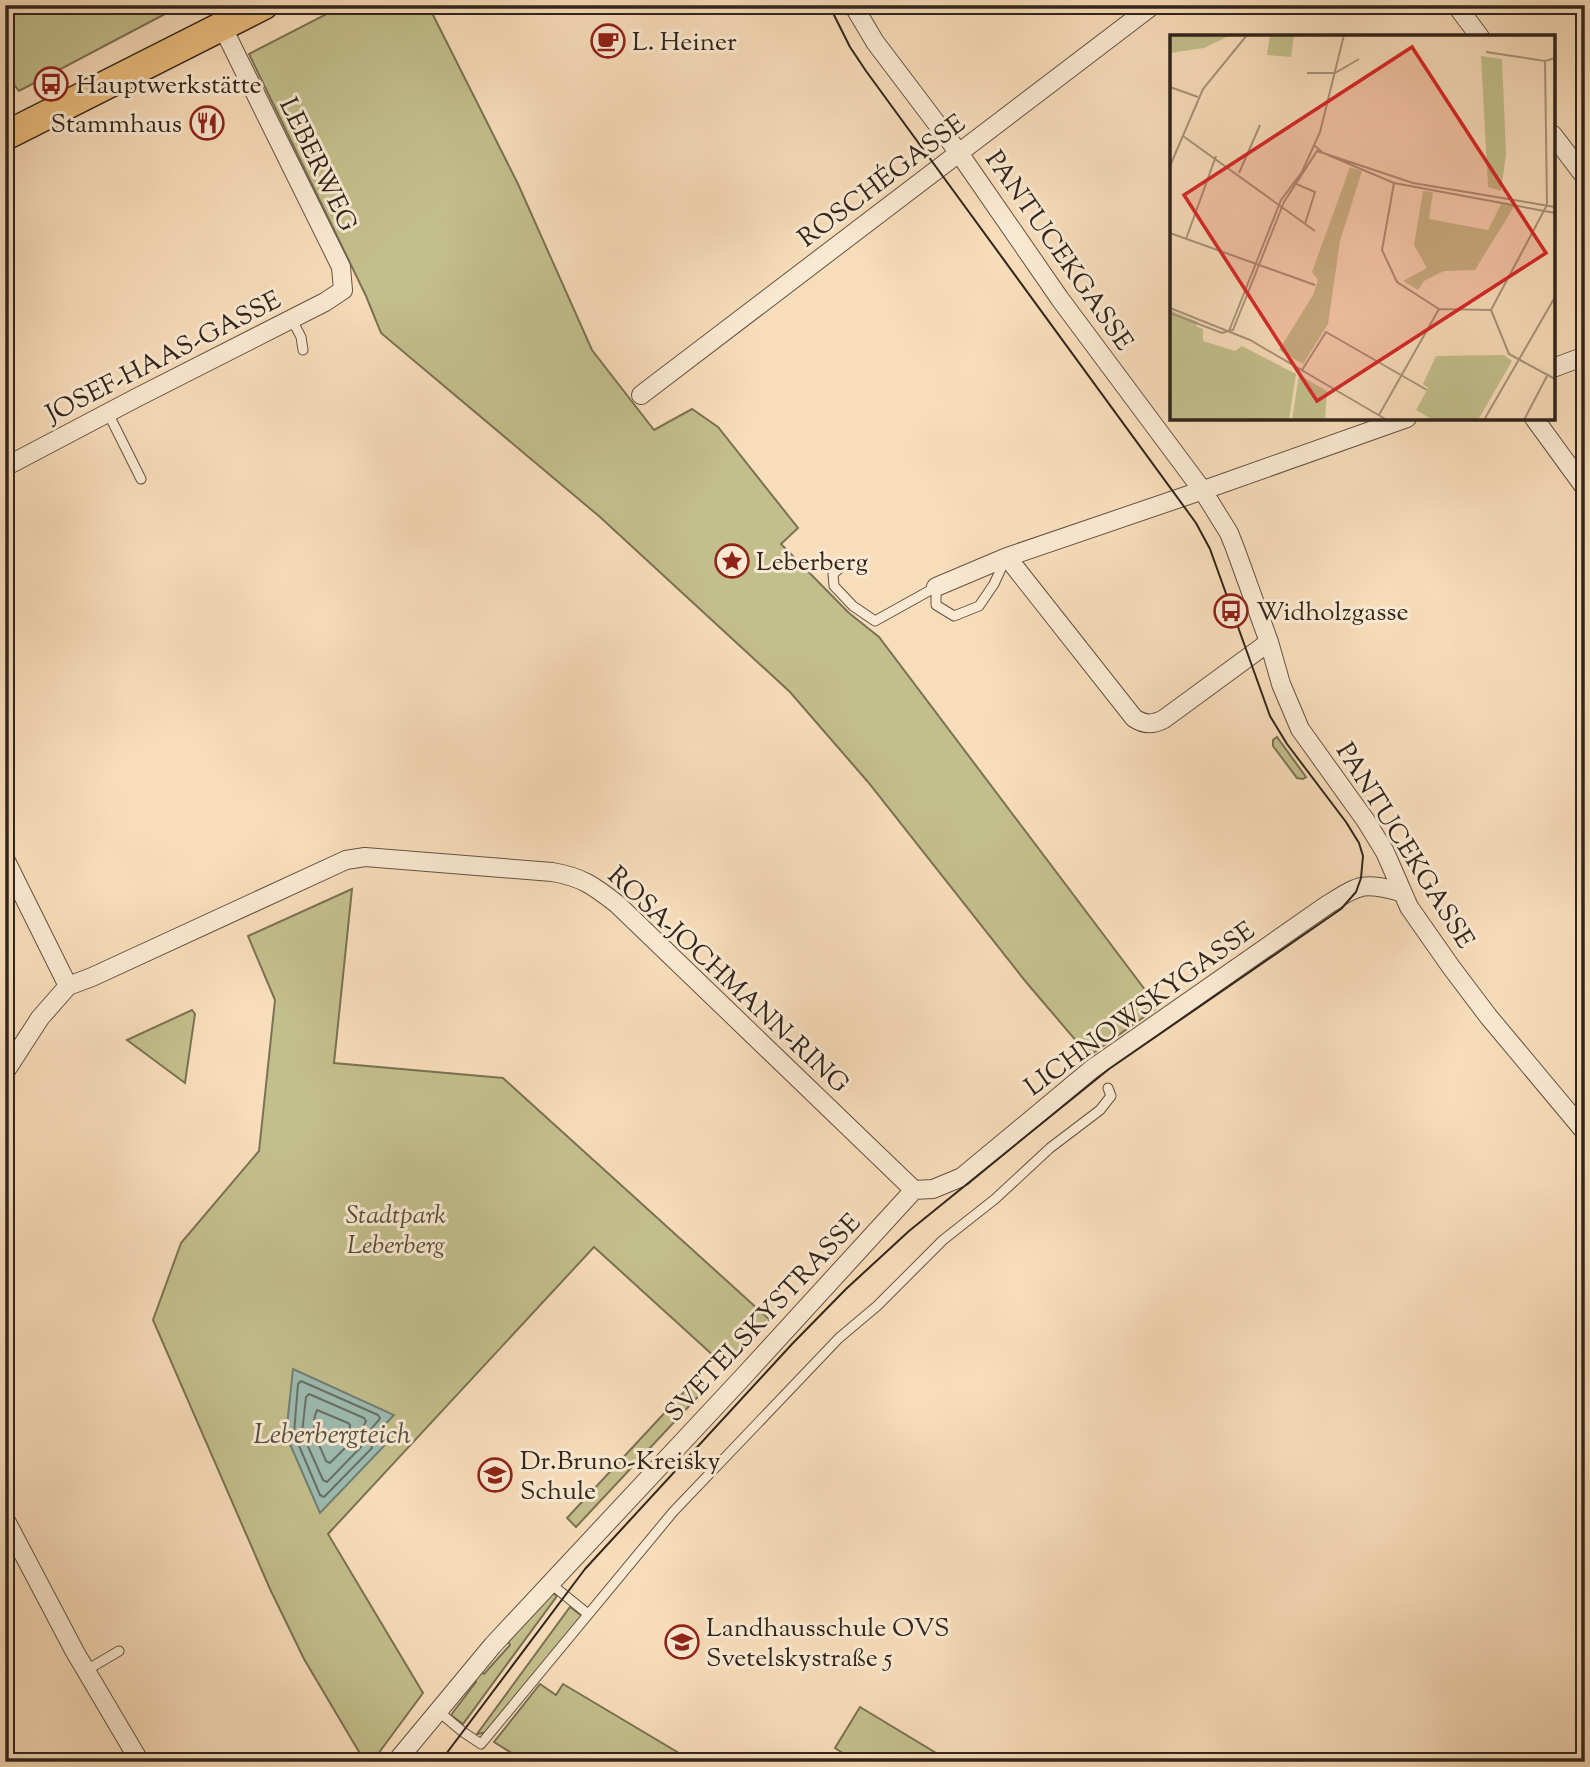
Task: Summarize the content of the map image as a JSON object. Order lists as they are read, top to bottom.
{
  "streets": {
    "street": [
      "LEBERWEG",
      "ROSCHÉGASSE",
      "PANTUCEKGASSE",
      "JOSEF-HAAS-GASSE",
      "ROSA-JOCHMANN-RING",
      "LICHNOWSKYGASSE",
      "SVETELSKYSTRASSE"
    ]
  },
  "crossings": [
    ["LEBERWEG", "JOSEF-HAAS-GASSE"],
    ["ROSCHÉGASSE", "PANTUCEKGASSE"],
    ["PANTUCEKGASSE", "LICHNOWSKYGASSE"],
    ["ROSA-JOCHMANN-RING", "LICHNOWSKYGASSE"],
    ["ROSA-JOCHMANN-RING", "SVETELSKYSTRASSE"],
    ["LICHNOWSKYGASSE", "SVETELSKYSTRASSE"]
  ],
  "water": ["Leberbergteich"],
  "parks": ["Stadtpark Leberberg"],
  "places": {
    "cafe": ["L. Heiner"],
    "bus stop": ["Hauptwerkstätte", "Widholzgasse"],
    "restaurant": ["Stammhaus"],
    "place": ["Leberberg"],
    "school or university": ["Dr.Bruno-Kreisky Schule", "Landhausschule OVS Svetelskystraße 5"]
  }
}
